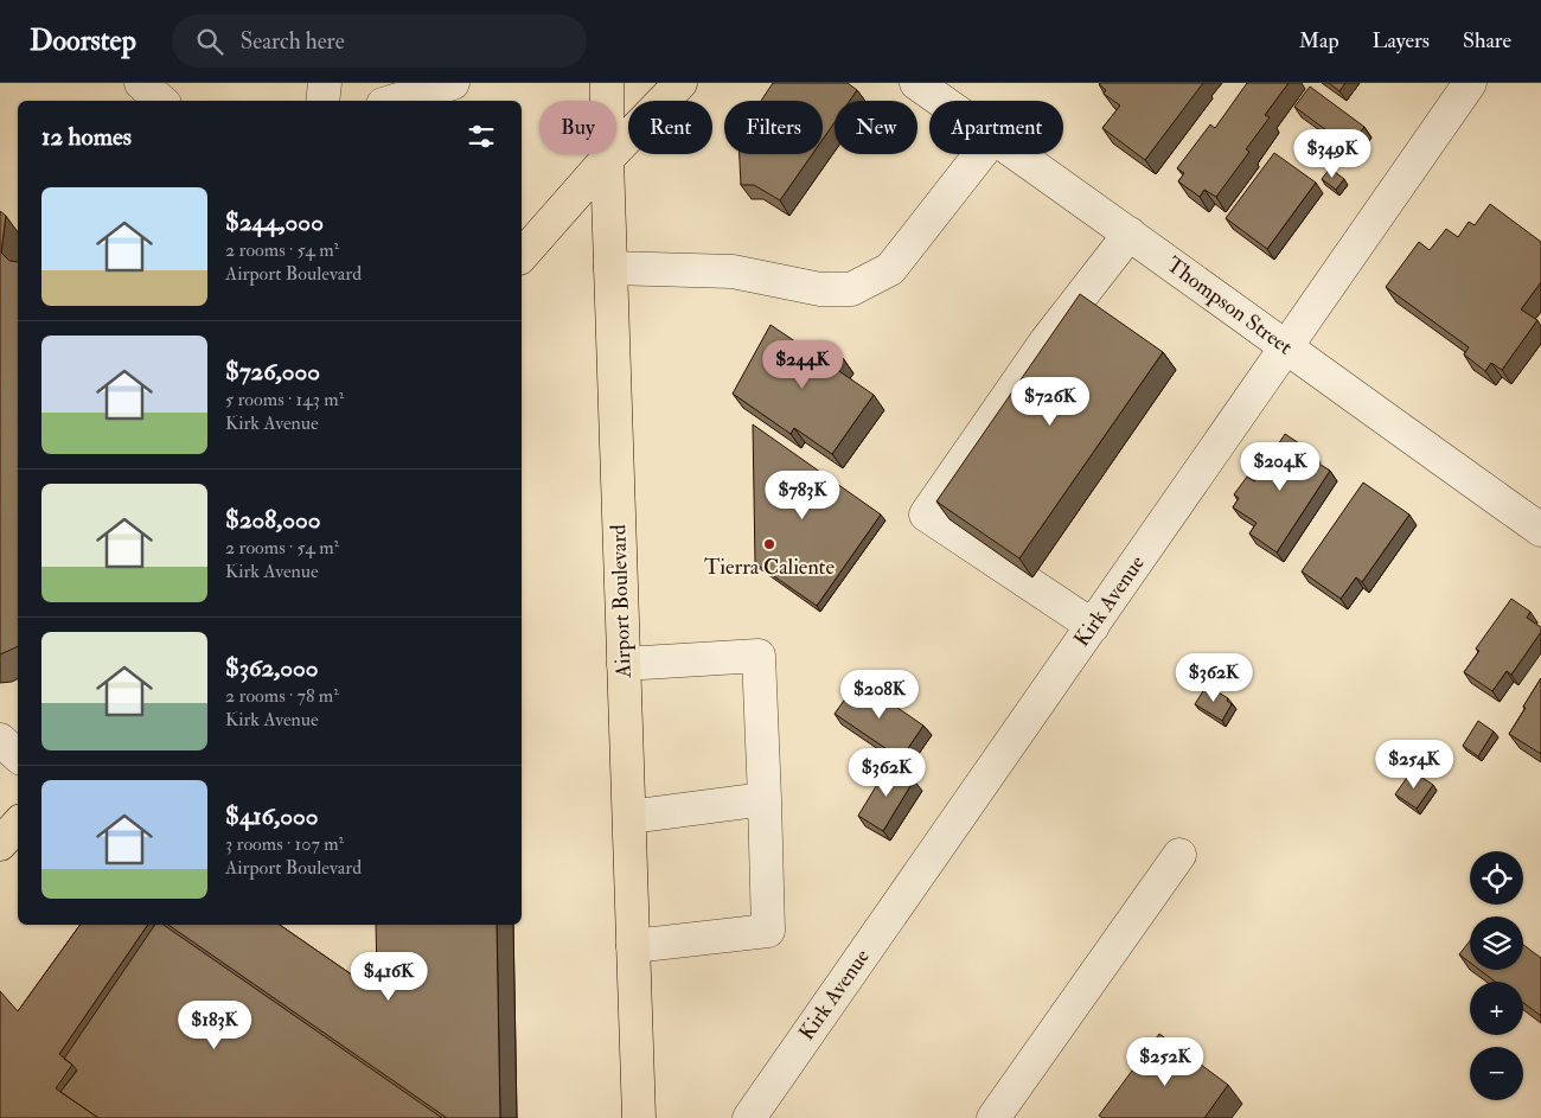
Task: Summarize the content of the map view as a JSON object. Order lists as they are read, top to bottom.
{
  "streets": {
    "main road": ["Airport Boulevard"],
    "street": ["Thompson Street", "Kirk Avenue"]
  },
  "crossings": [
    ["Thompson Street", "Kirk Avenue"]
  ],
  "places": ["Tierra Caliente"],
  "page": {
    "header": "Doorstep",
    "search": "Search here",
    "nav": ["Map", "Layers", "Share"],
    "chip": [
      "Buy",
      "Rent",
      "Filters",
      "New",
      "Apartment"
    ],
    "heading": "12 homes",
    "price": [
      "$349K",
      "$244K",
      "$726K",
      "$204K",
      "$783K",
      "$362K",
      "$208K",
      "$254K",
      "$362K",
      "$416K",
      "$183K",
      "$252K"
    ],
    "list": [
      {
        "name": "$244,000",
        "note": "2 rooms · 54 m² · Airport Boulevard"
      },
      {
        "name": "$726,000",
        "note": "5 rooms · 143 m² · Kirk Avenue"
      },
      {
        "name": "$208,000",
        "note": "2 rooms · 54 m² · Kirk Avenue"
      },
      {
        "name": "$362,000",
        "note": "2 rooms · 78 m² · Kirk Avenue"
      },
      {
        "name": "$416,000",
        "note": "3 rooms · 107 m² · Airport Boulevard"
      }
    ],
    "map_buttons": ["+", "−"]
  }
}
